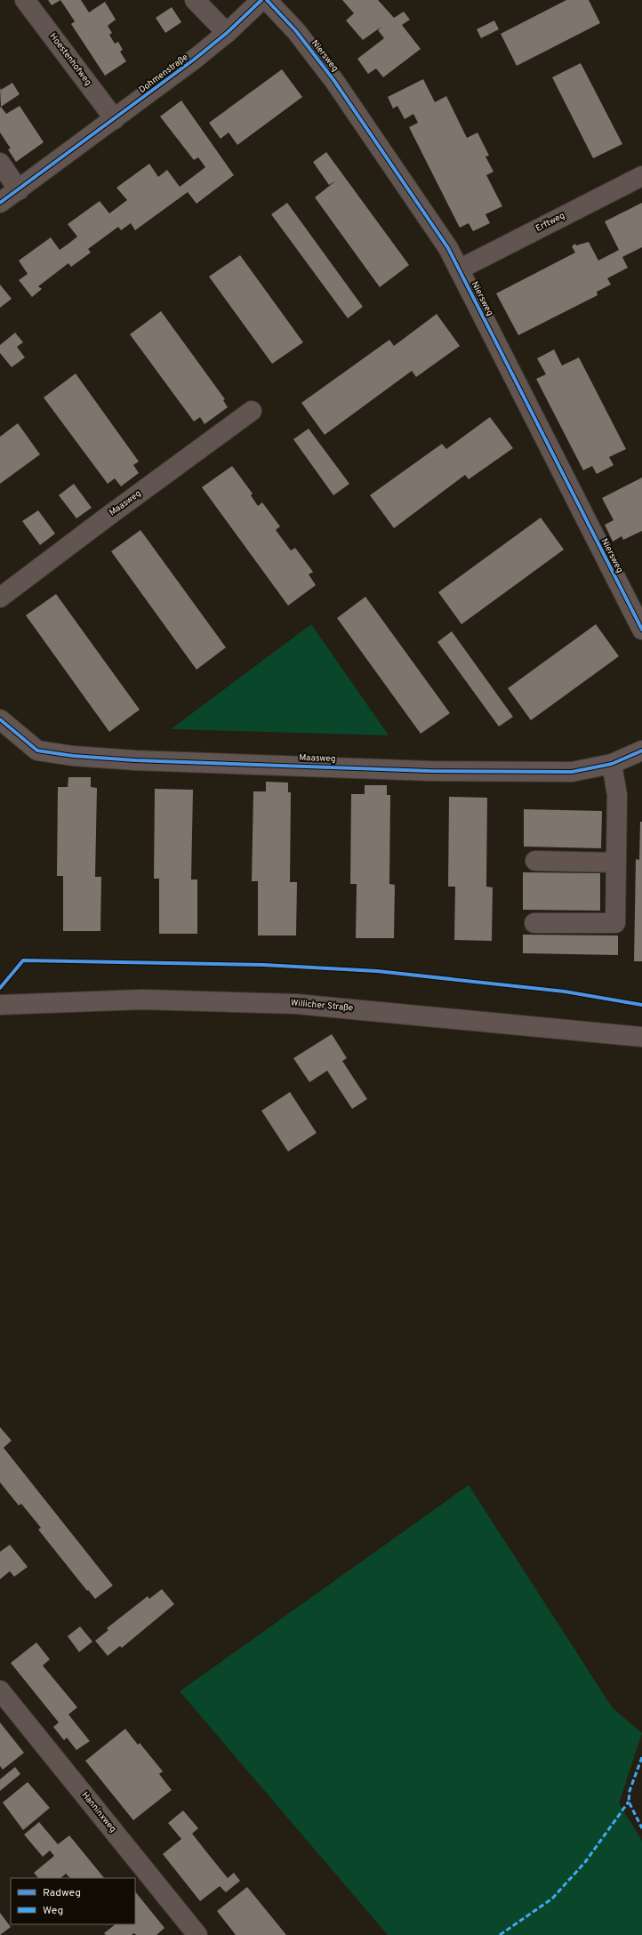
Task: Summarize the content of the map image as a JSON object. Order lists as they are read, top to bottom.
{
  "streets": {
    "street": [
      "Niersweg",
      "Hoestenhofweg",
      "Dohmenstraße",
      "Erftweg",
      "Maasweg",
      "Willicher Straße",
      "Hanninxweg"
    ]
  },
  "crossings": [
    ["Niersweg", "Erftweg"],
    ["Hoestenhofweg", "Dohmenstraße"]
  ],
  "legend": ["Radweg", "Weg"]
}
